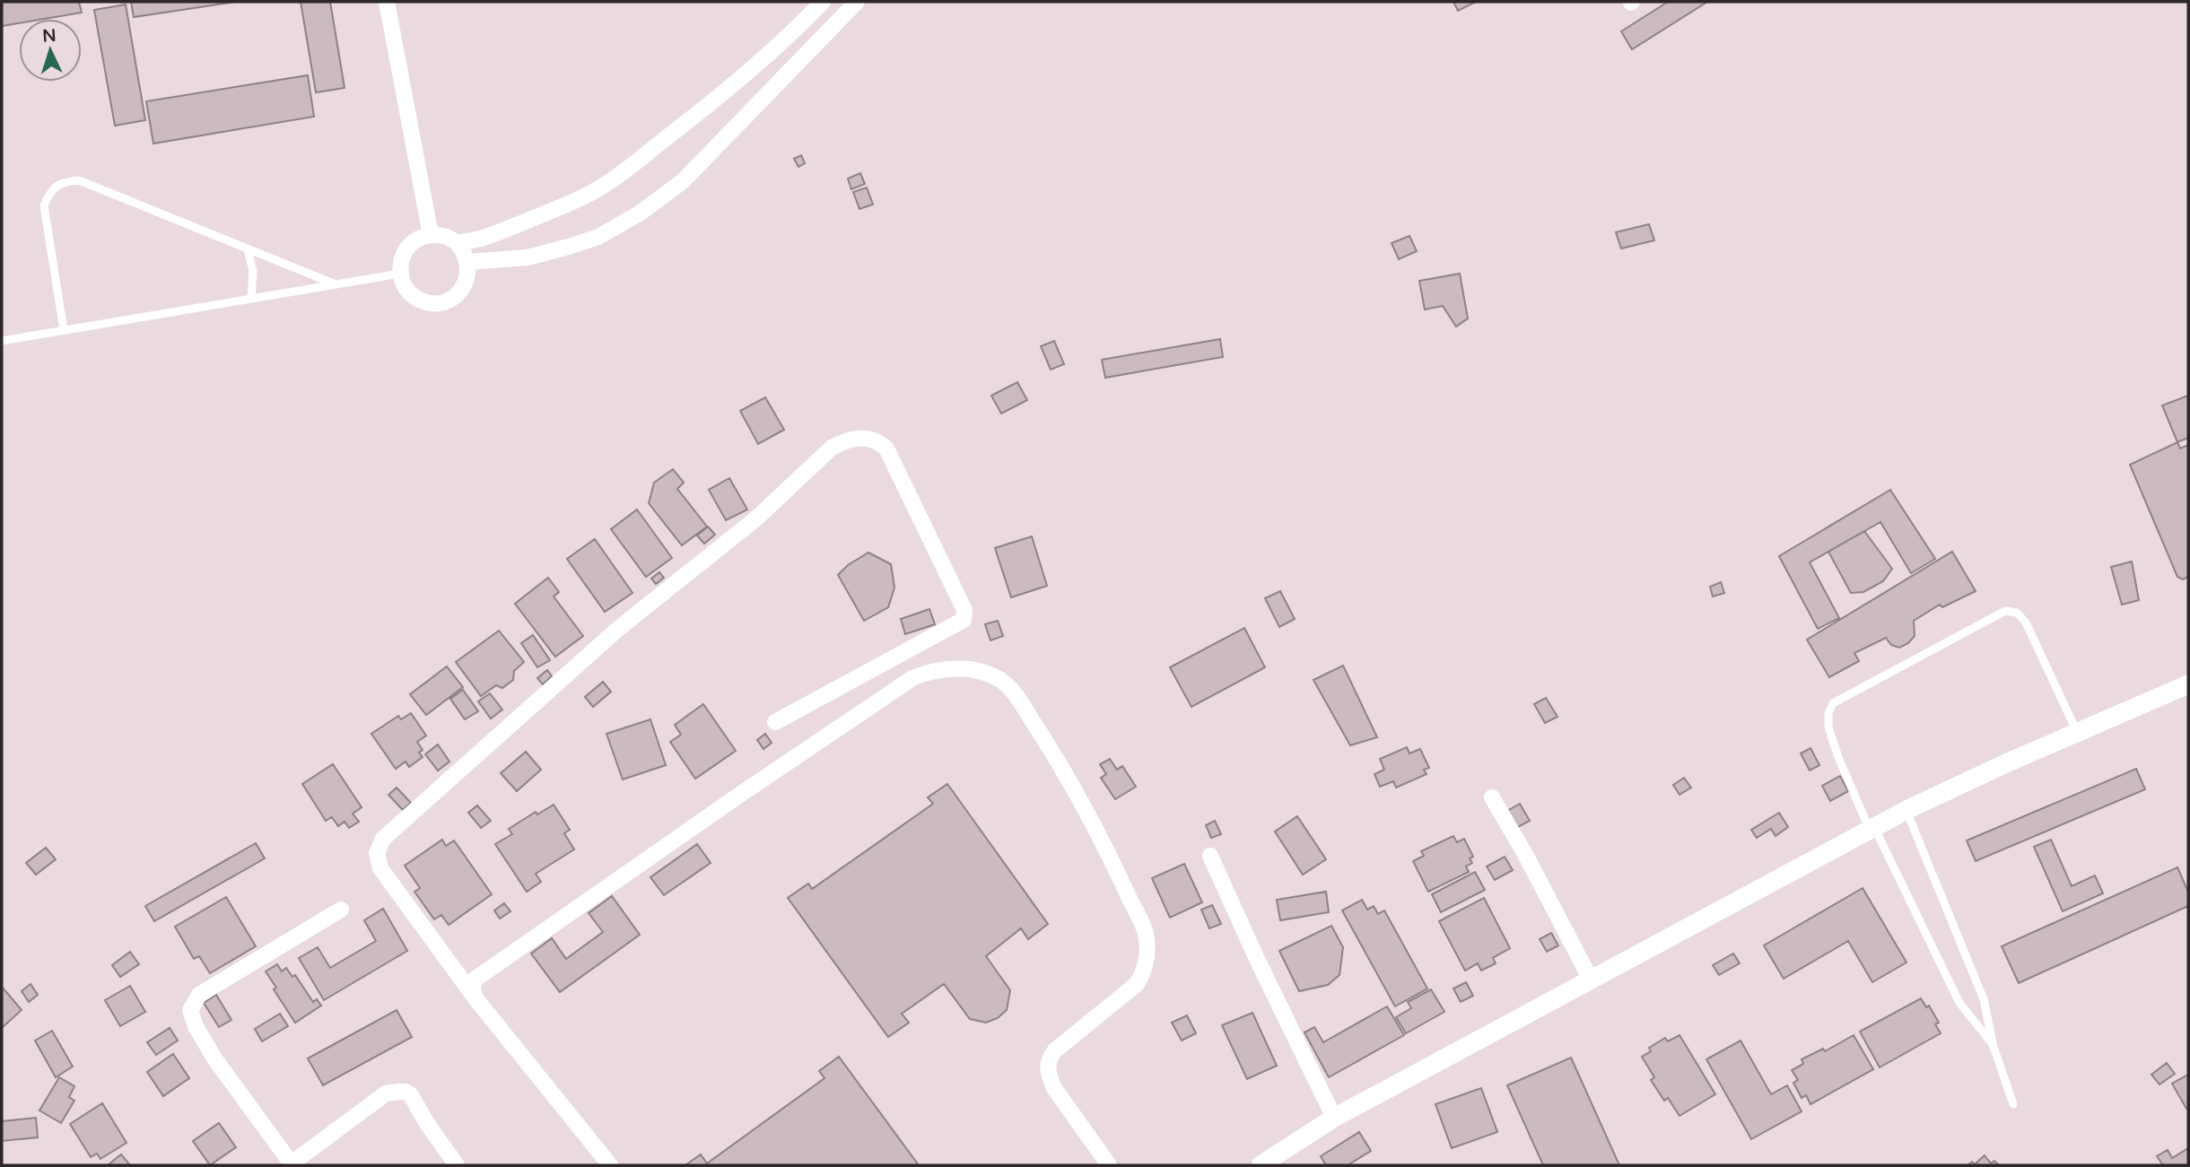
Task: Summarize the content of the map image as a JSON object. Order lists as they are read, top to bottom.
{
  "north": "top"
}
